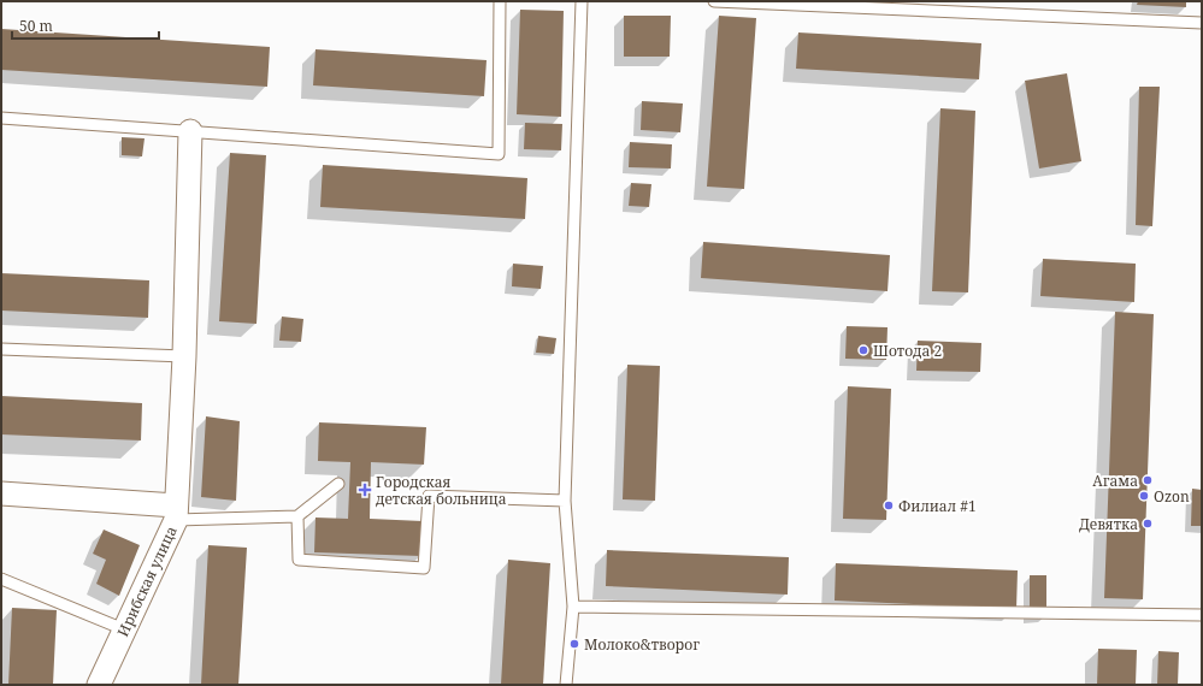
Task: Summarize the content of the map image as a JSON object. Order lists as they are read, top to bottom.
{
  "streets": {
    "street": ["Ирибская улица"]
  },
  "places": {
    "other": [
      "Шотода 2",
      "Агама",
      "Ozon",
      "Филиал #1",
      "Девятка",
      "Молоко&творог"
    ],
    "health": ["Городская детская больница"]
  },
  "scale_bar": "50 m"
}
